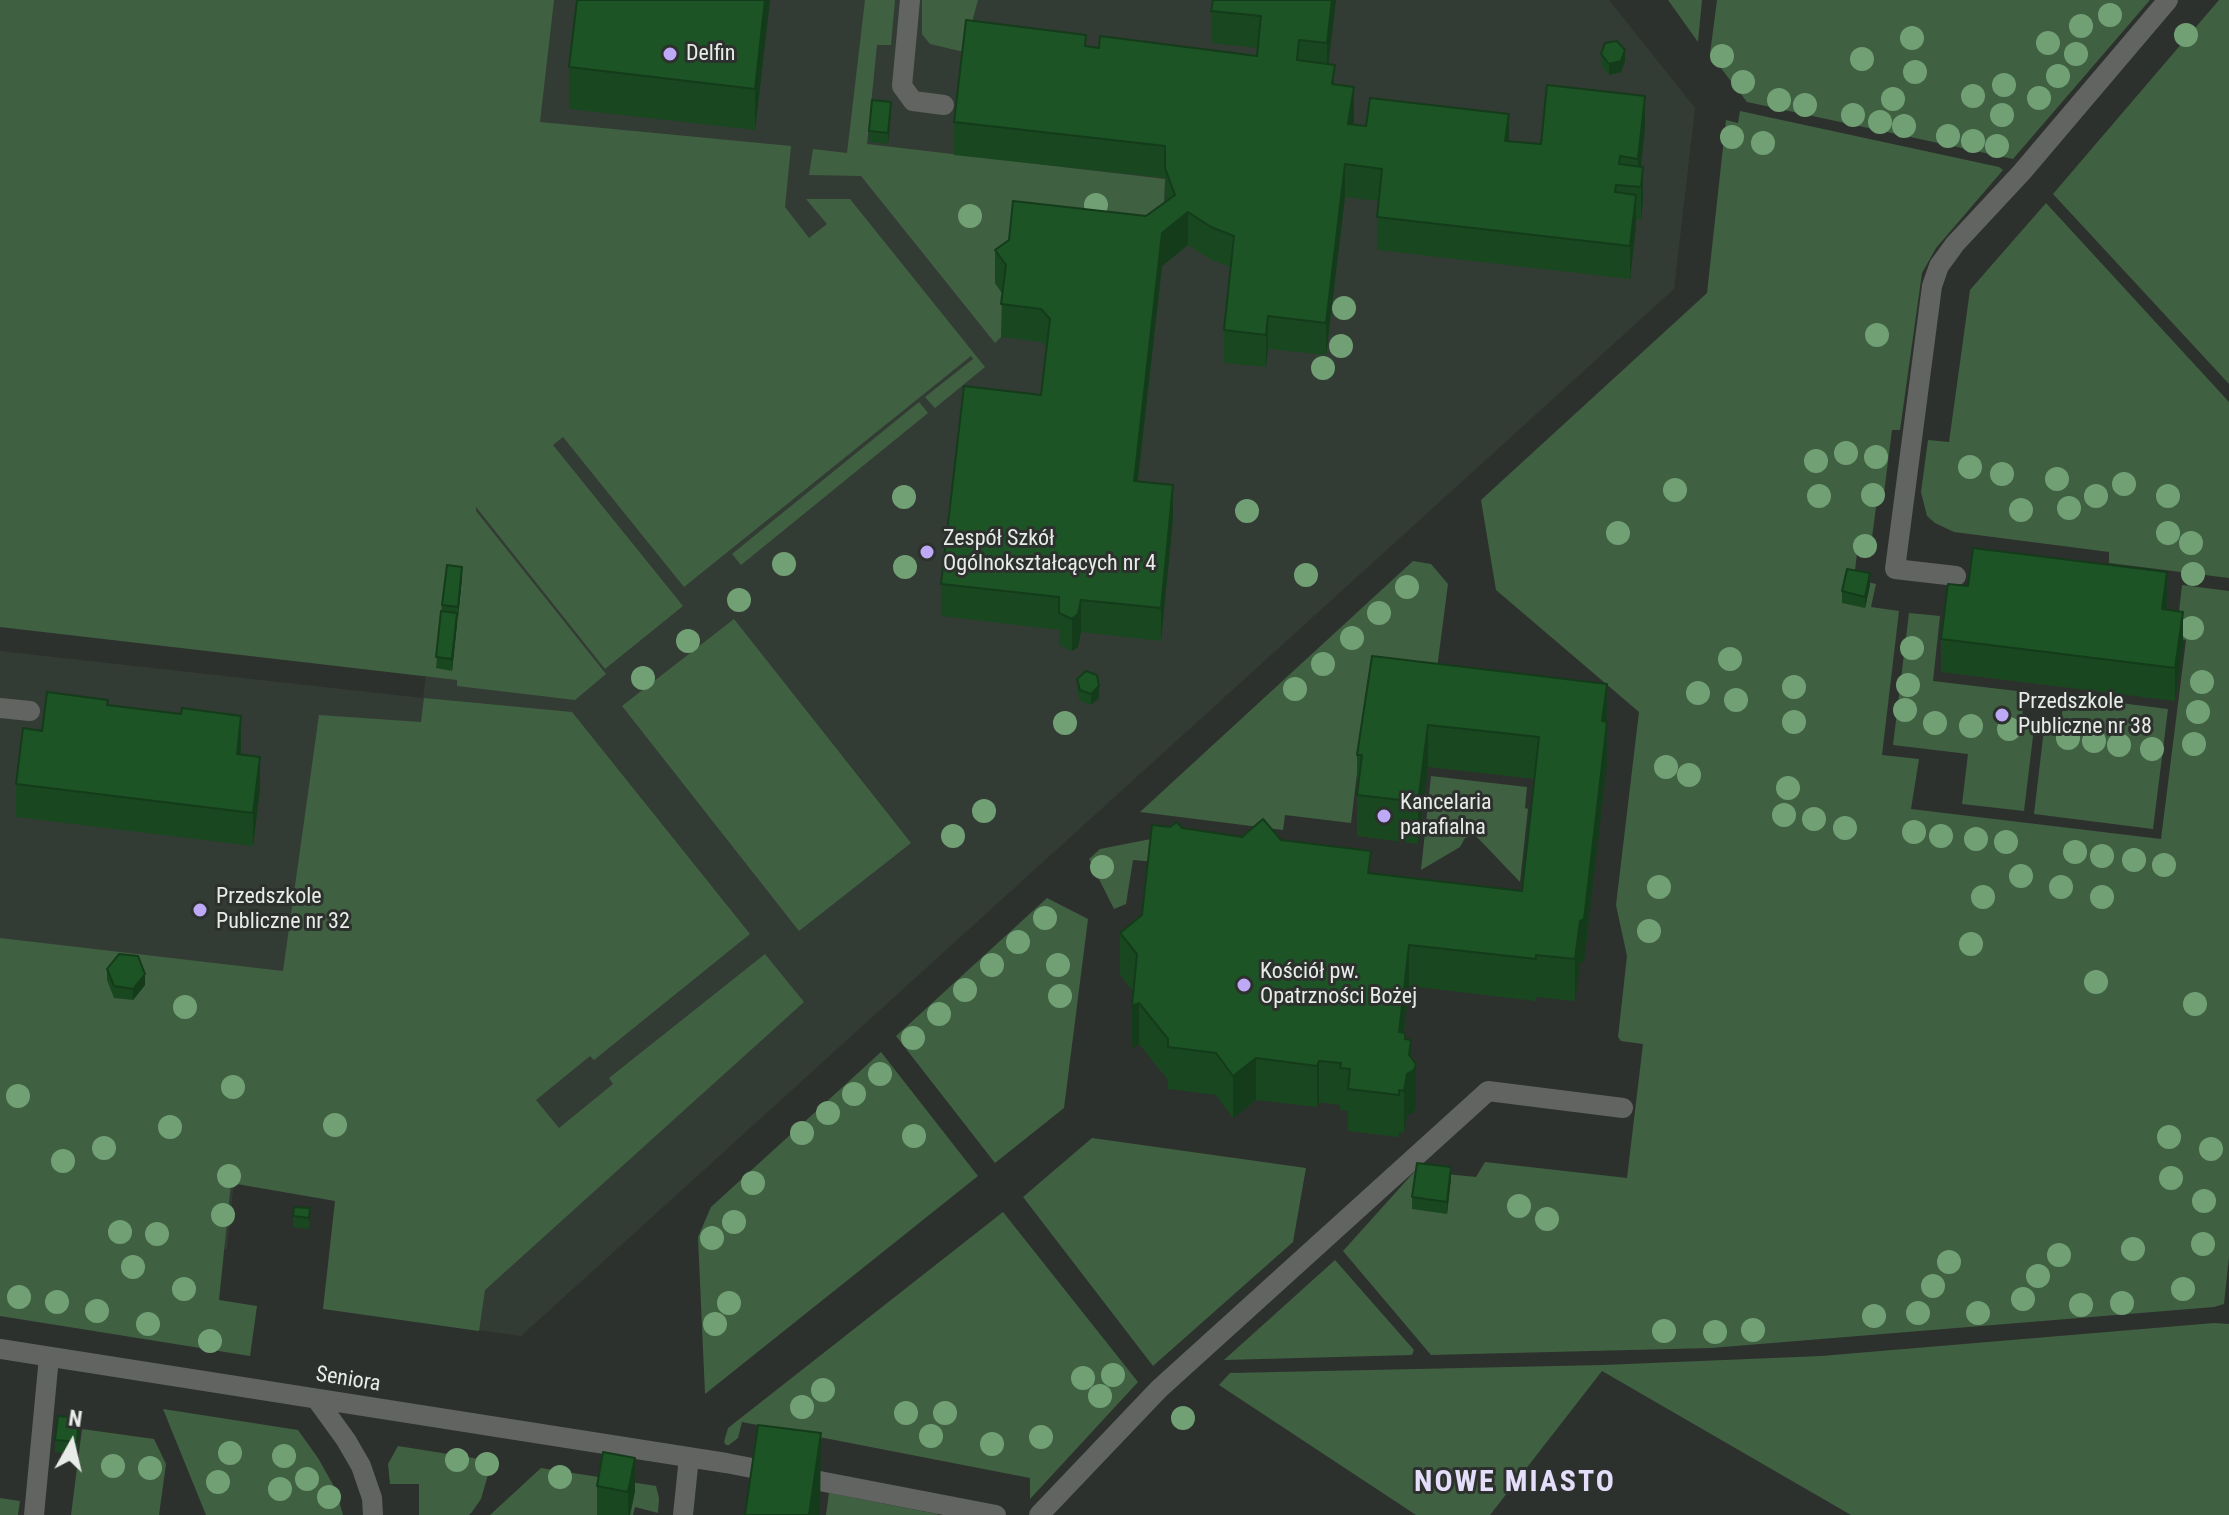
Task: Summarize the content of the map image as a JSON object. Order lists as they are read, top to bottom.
{
  "streets": {
    "street": ["Seniora"]
  },
  "districts": ["NOWE MIASTO"],
  "places": [
    "Delfin",
    "Zespół Szkół Ogólnokształcących nr 4",
    "Przedszkole Publiczne nr 38",
    "Kancelaria parafialna",
    "Przedszkole Publiczne nr 32",
    "Kościół pw. Opatrzności Bożej"
  ],
  "north": "top"
}
